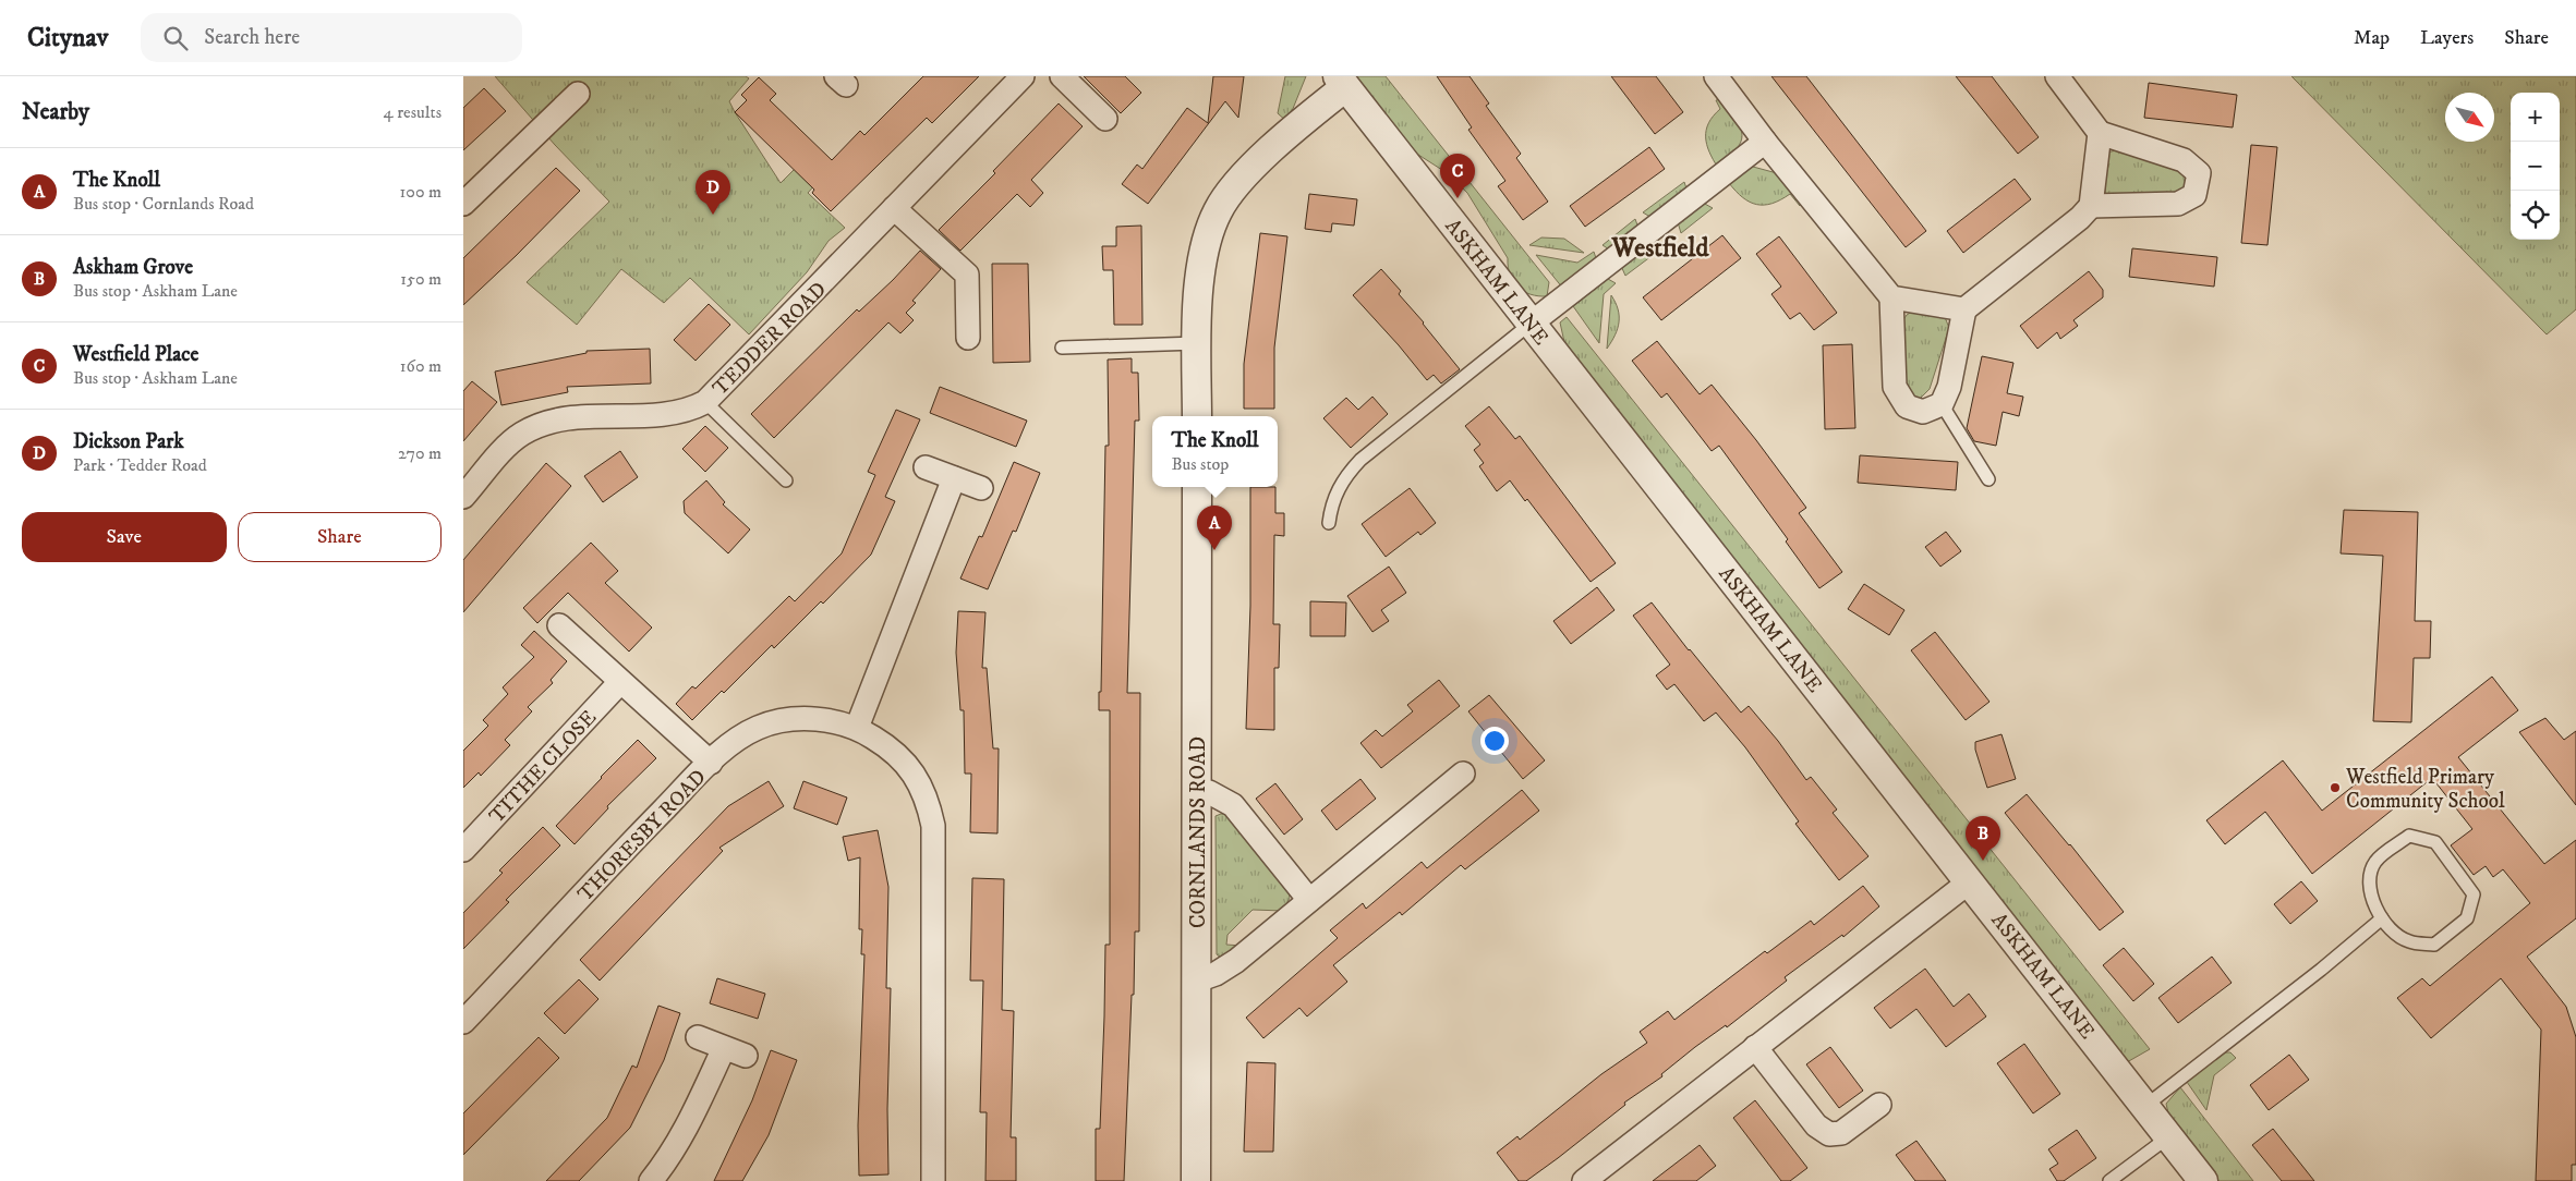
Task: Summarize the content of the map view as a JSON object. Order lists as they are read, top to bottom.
{
  "streets": {
    "street": [
      "ASKHAM LANE",
      "TEDDER ROAD",
      "TITHE CLOSE",
      "CORNLANDS ROAD",
      "THORESBY ROAD"
    ]
  },
  "districts": ["Westfield"],
  "places": ["Westfield Primary Community School"],
  "north": "bottom right",
  "page": {
    "header": "Citynav",
    "search": "Search here",
    "nav": ["Map", "Layers", "Share"],
    "heading": ["Nearby", "4 results"],
    "map_buttons": ["+", "−"],
    "list": [
      {
        "mark": "A",
        "name": "The Knoll",
        "note": "Bus stop · Cornlands Road",
        "value": "100 m"
      },
      {
        "mark": "B",
        "name": "Askham Grove",
        "note": "Bus stop · Askham Lane",
        "value": "150 m"
      },
      {
        "mark": "C",
        "name": "Westfield Place",
        "note": "Bus stop · Askham Lane",
        "value": "160 m"
      },
      {
        "mark": "D",
        "name": "Dickson Park",
        "note": "Park · Tedder Road",
        "value": "270 m"
      }
    ],
    "pins": [
      "C",
      "D",
      "A",
      "B"
    ],
    "popup": ["The Knoll", "Bus stop"],
    "buttons": ["Save", "Share"]
  }
}
